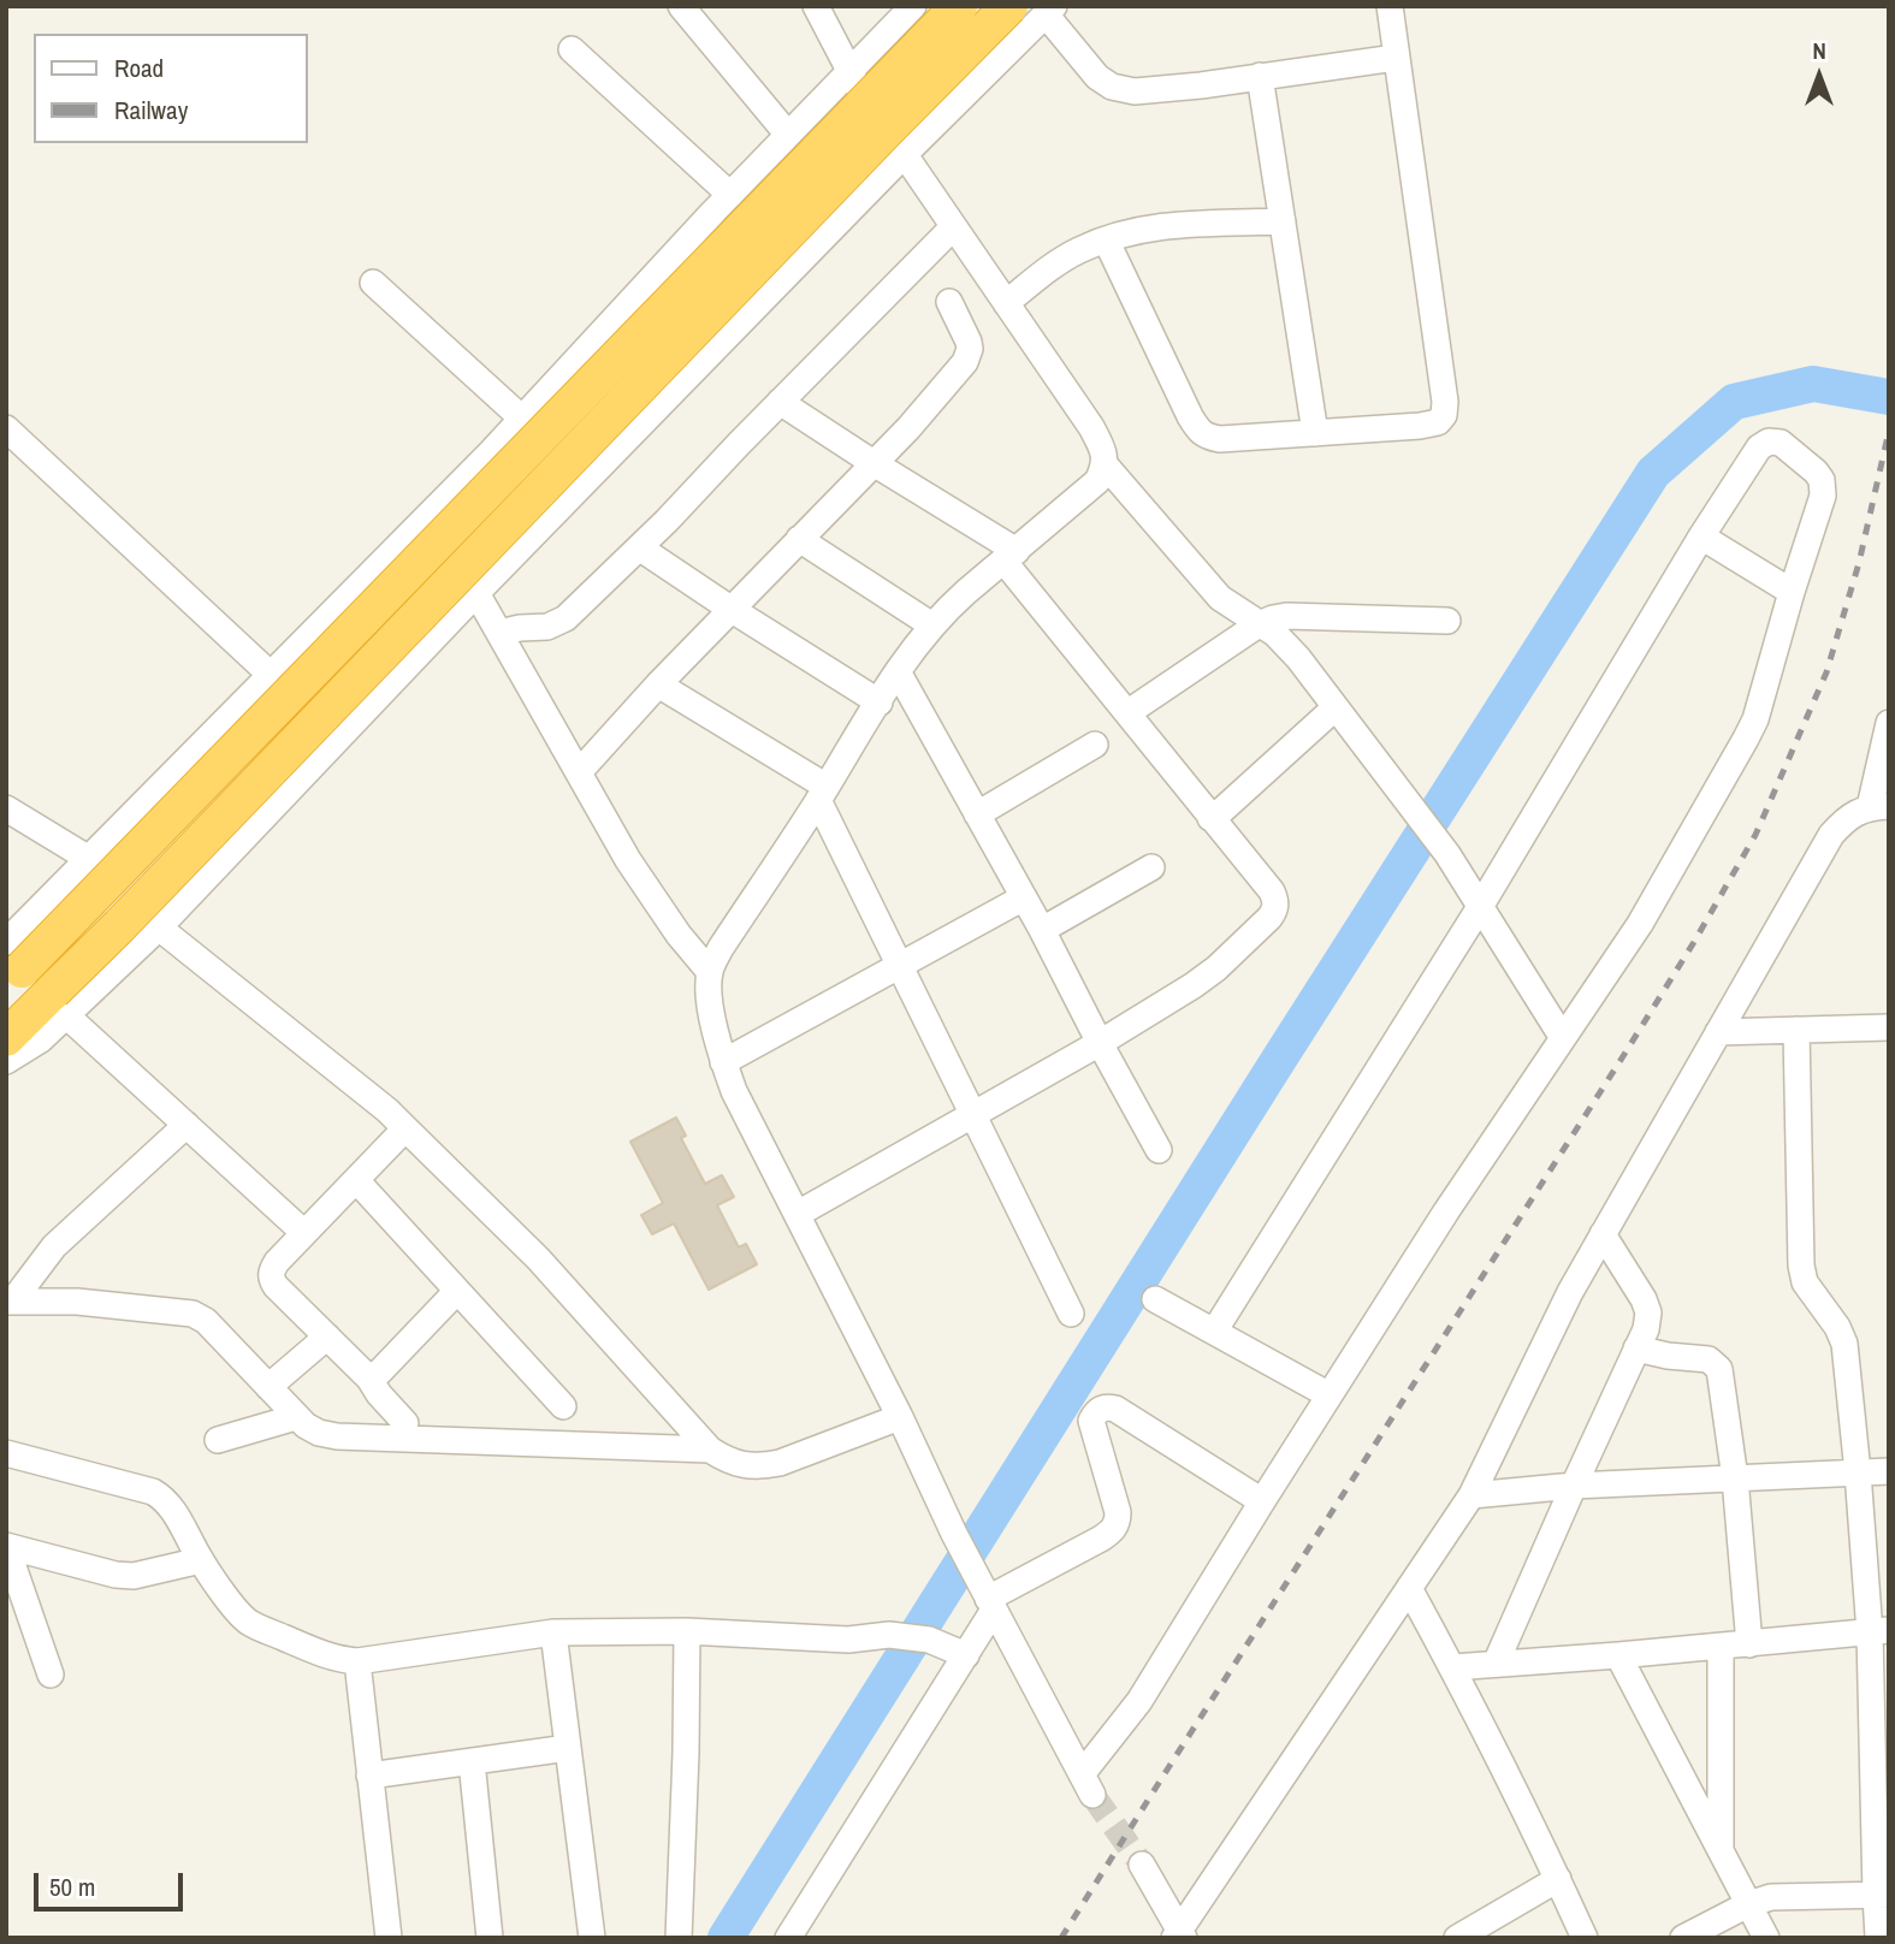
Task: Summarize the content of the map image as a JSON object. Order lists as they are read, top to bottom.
{
  "legend": ["Road", "Railway"],
  "scale_bar": "50 m",
  "north": "top"
}
